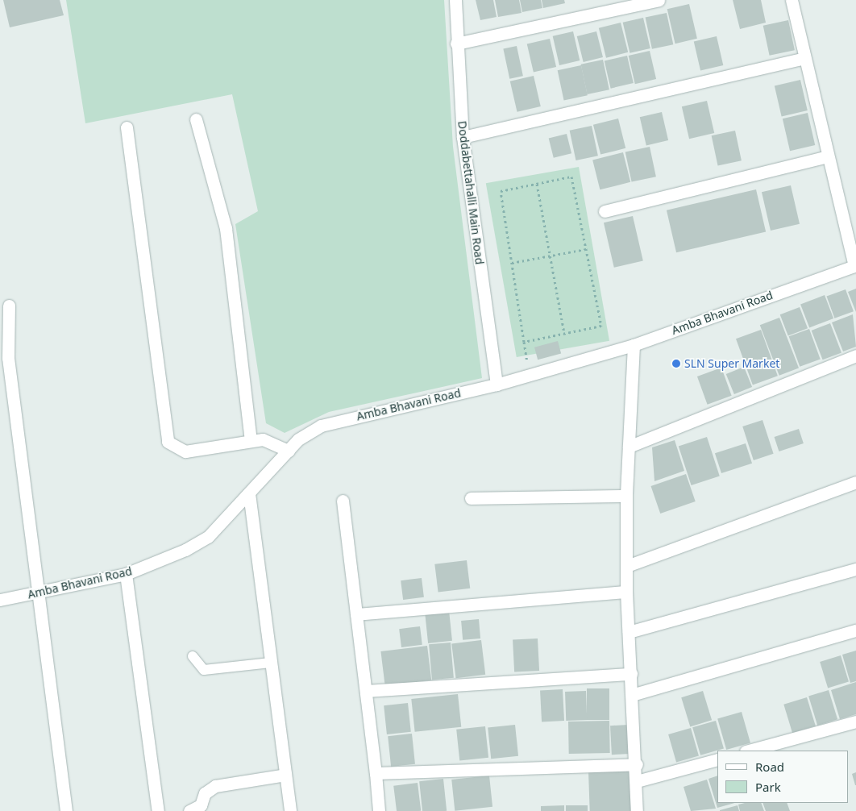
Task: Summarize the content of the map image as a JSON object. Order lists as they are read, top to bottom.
{
  "streets": {
    "street": ["Doddabettahalli Main Road", "Amba Bhavani Road"]
  },
  "crossings": [
    ["Doddabettahalli Main Road", "Amba Bhavani Road"]
  ],
  "places": ["SLN Super Market"],
  "legend": ["Road", "Park"]
}
